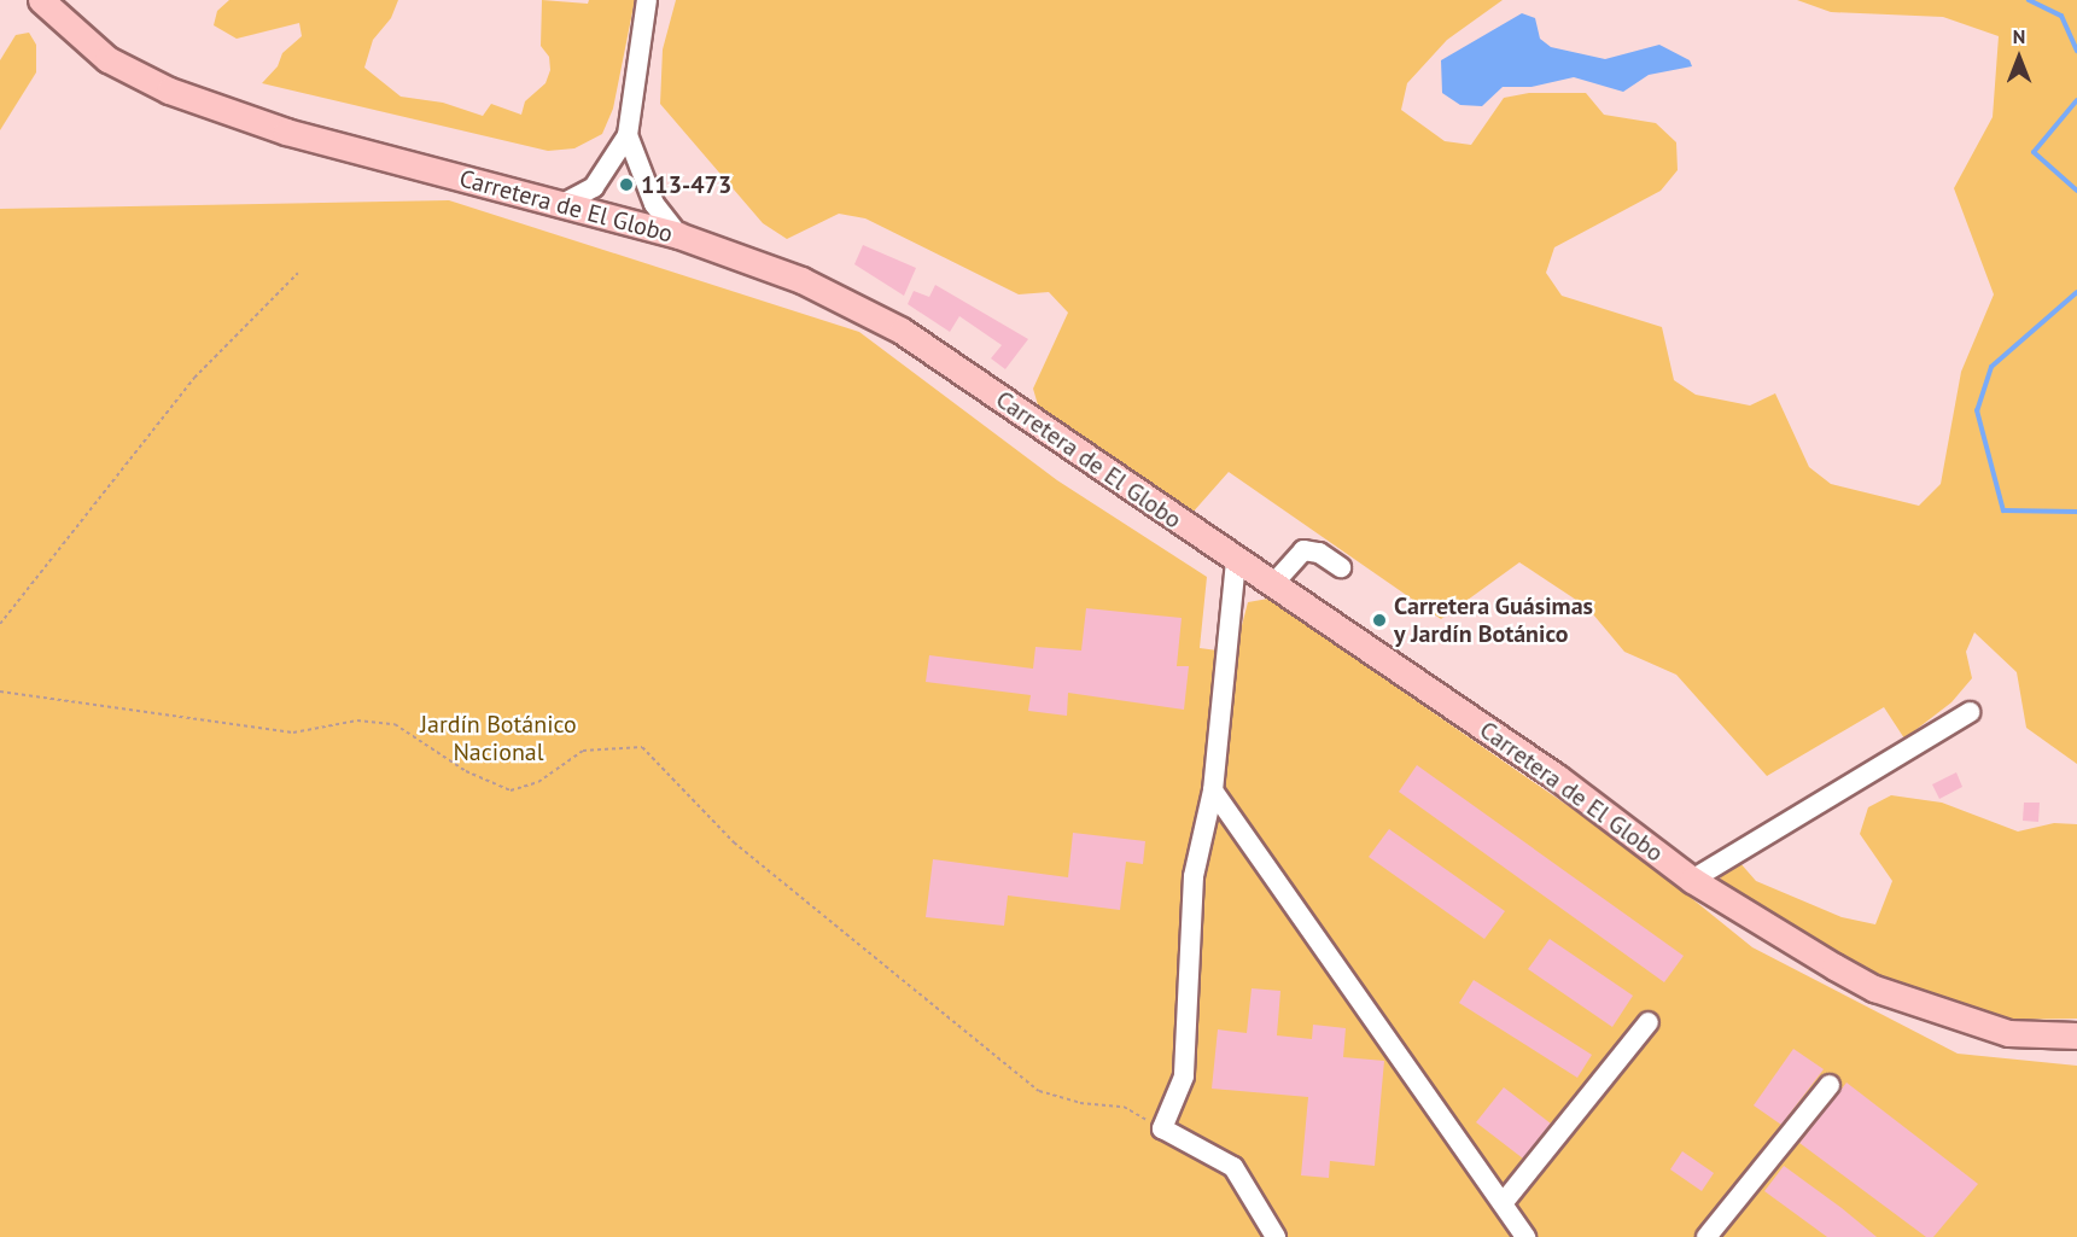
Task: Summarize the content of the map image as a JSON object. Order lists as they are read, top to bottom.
{
  "streets": {
    "main road": ["Carretera de El Globo"]
  },
  "parks": ["Jardín Botánico Nacional"],
  "places": ["113-473", "Carretera Guásimas y Jardín Botánico"],
  "north": "top"
}
